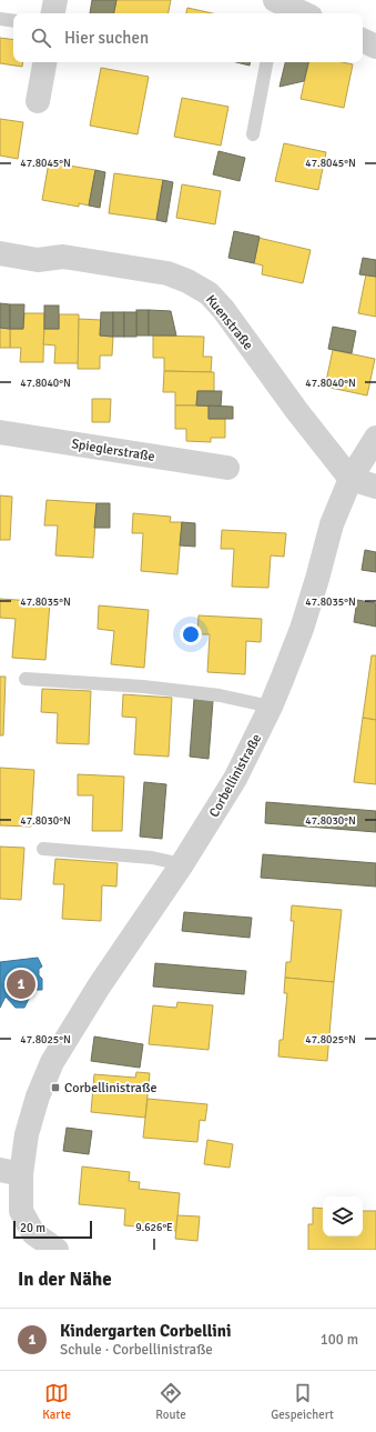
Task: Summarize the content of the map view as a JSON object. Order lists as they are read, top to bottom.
{
  "streets": {
    "street": ["Kuenstraße", "Spieglerstraße", "Corbellinistraße"]
  },
  "crossings": [
    ["Kuenstraße", "Corbellinistraße"]
  ],
  "places": {
    "transit": ["Corbellinistraße"]
  },
  "scale_bar": "20 m",
  "page": {
    "search": "Hier suchen",
    "pins": "1",
    "scale": "20 m",
    "heading": "In der Nähe",
    "list": [
      {
        "mark": "1",
        "name": "Kindergarten Corbellini",
        "note": "Schule · Corbellinistraße",
        "value": "100 m"
      }
    ],
    "nav": ["Karte", "Route", "Gespeichert"]
  },
  "coordinates": [
    "47.8045°N",
    "47.8040°N",
    "47.8035°N",
    "47.8030°N",
    "47.8025°N",
    "9.626°E"
  ]
}
